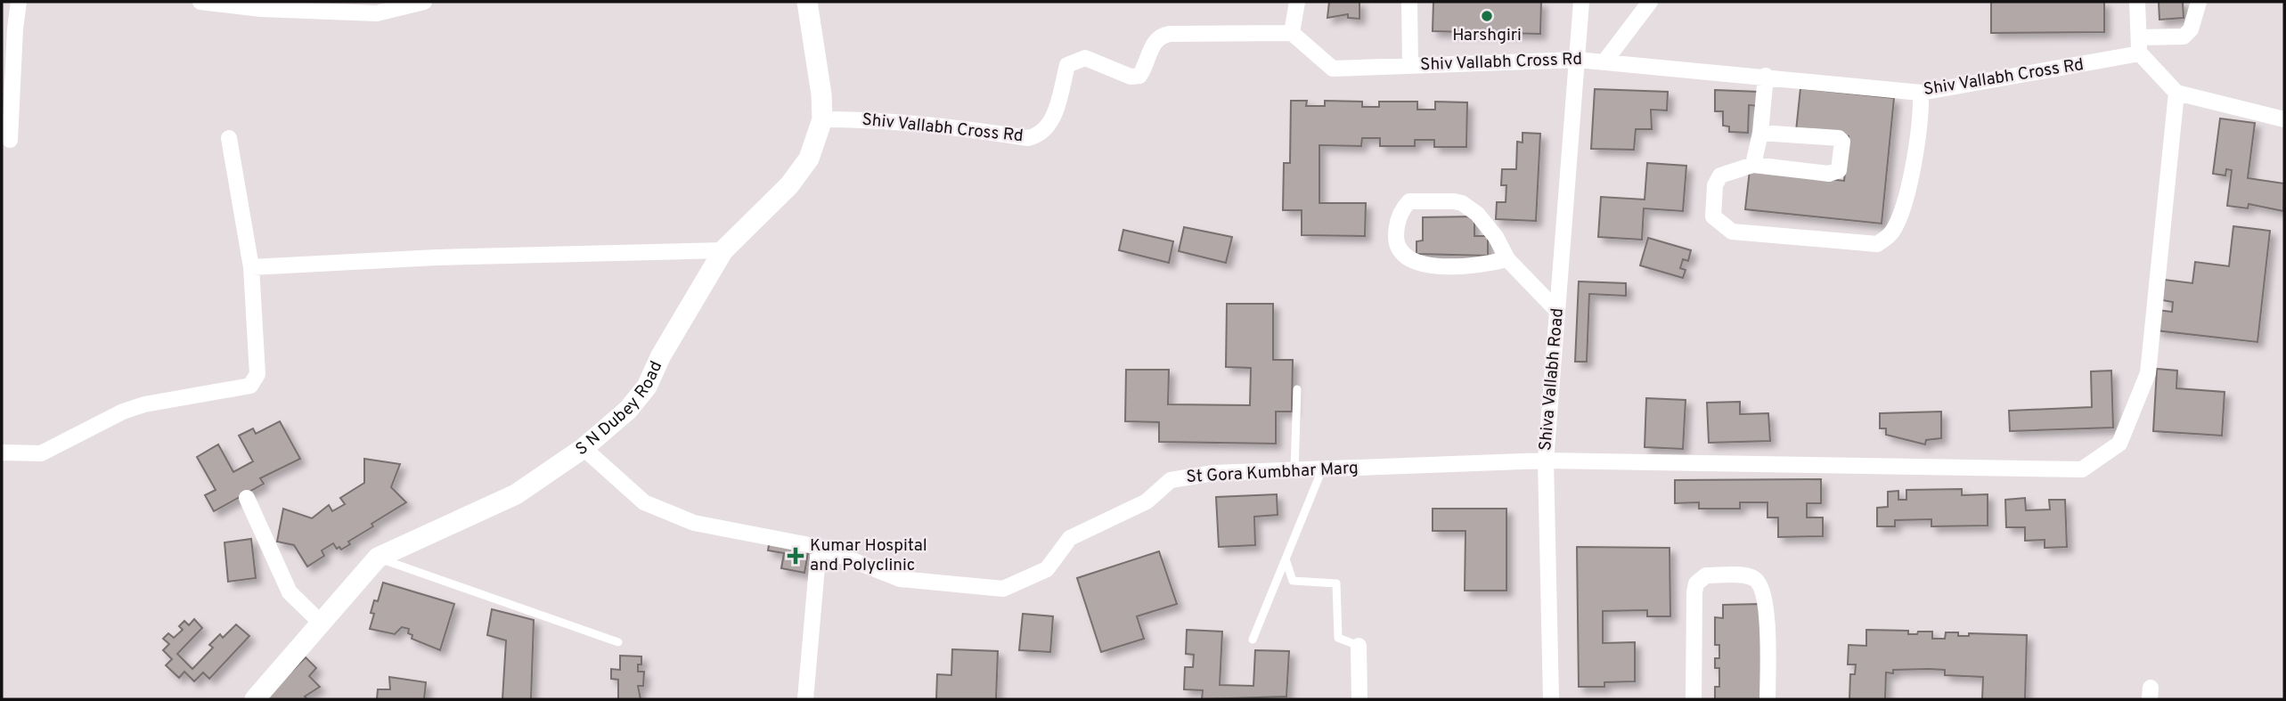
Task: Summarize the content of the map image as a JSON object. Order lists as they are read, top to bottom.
{
  "streets": {
    "street": [
      "Shiv Vallabh Cross Rd",
      "Shiva Vallabh Road",
      "S N Dubey Road",
      "St Gora Kumbhar Marg"
    ]
  },
  "crossings": [
    ["Shiv Vallabh Cross Rd", "Shiva Vallabh Road"],
    ["Shiv Vallabh Cross Rd", "S N Dubey Road"],
    ["Shiva Vallabh Road", "St Gora Kumbhar Marg"],
    ["S N Dubey Road", "St Gora Kumbhar Marg"]
  ],
  "places": {
    "other": ["Harshgiri"],
    "health": ["Kumar Hospital and Polyclinic"]
  }
}
